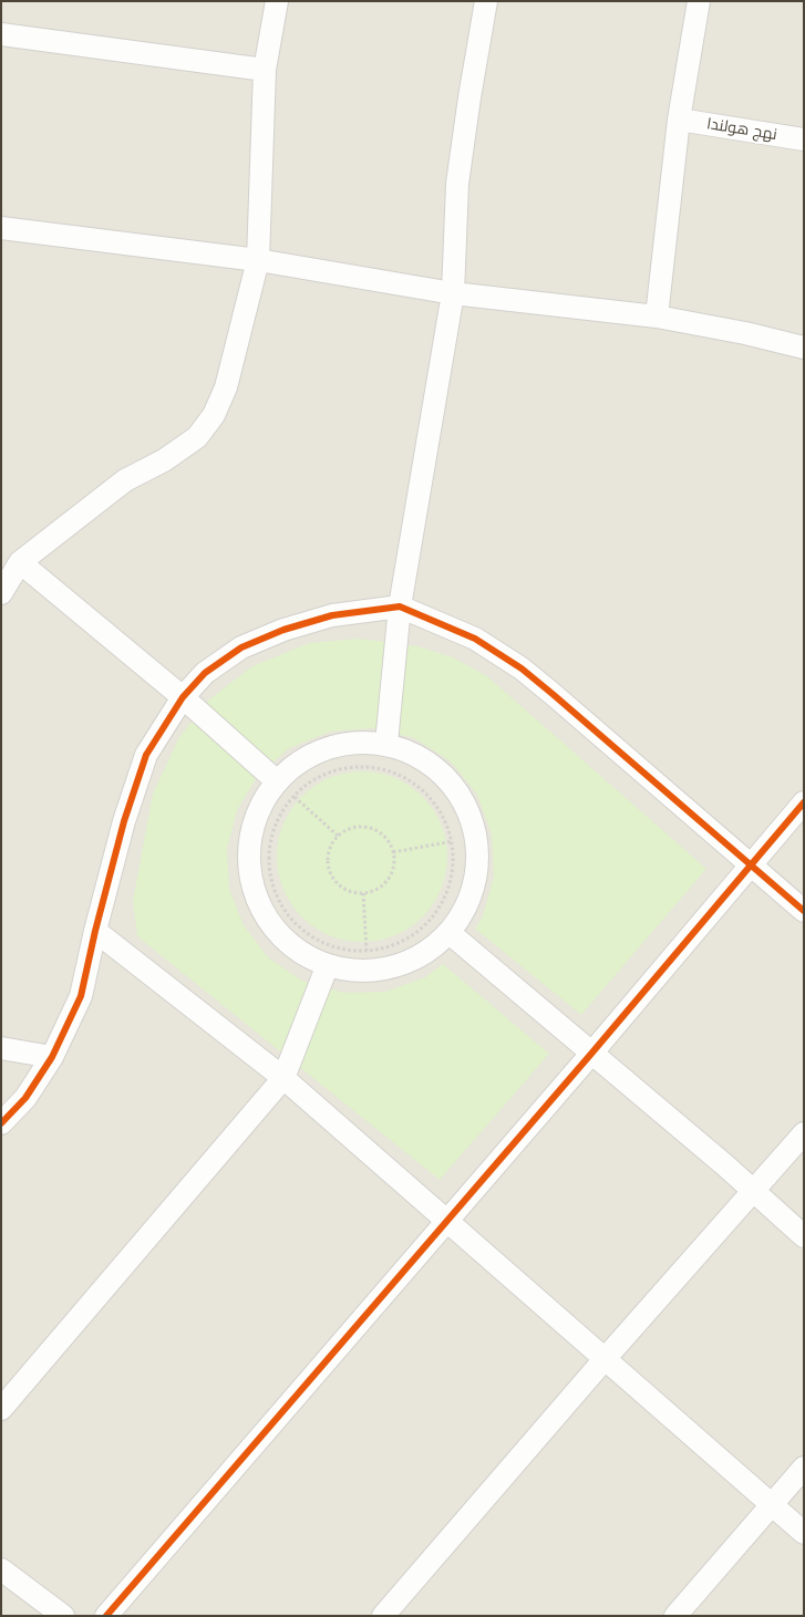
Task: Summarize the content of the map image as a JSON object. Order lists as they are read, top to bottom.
{
  "streets": {
    "street": ["نهج هولندا"]
  }
}
